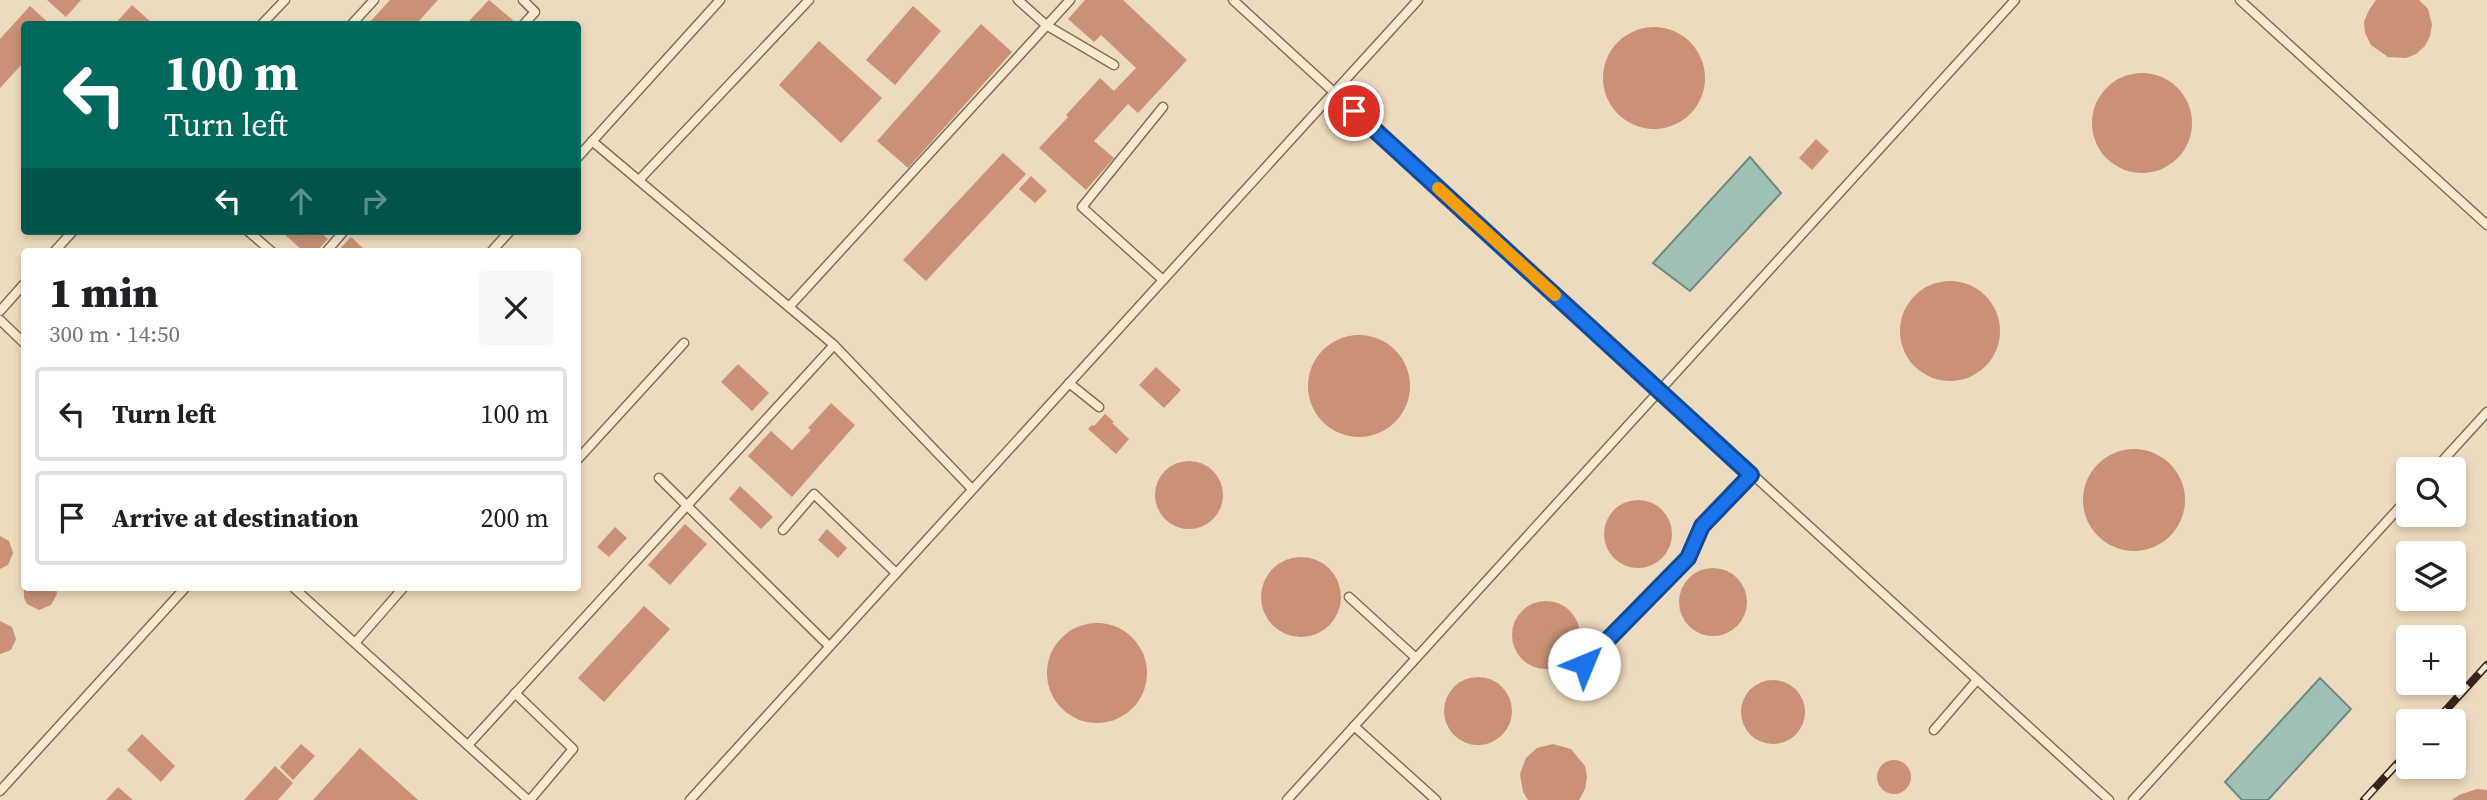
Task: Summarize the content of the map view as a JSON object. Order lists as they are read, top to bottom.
{
  "page": {
    "turn": ["100 m", "Turn left"],
    "heading": ["1 min", "300 m · 14:50"],
    "list": [
      {
        "name": "Turn left",
        "value": "100 m"
      },
      {
        "name": "Arrive at destination",
        "value": "200 m"
      }
    ],
    "map_buttons": ["+", "−"]
  }
}
